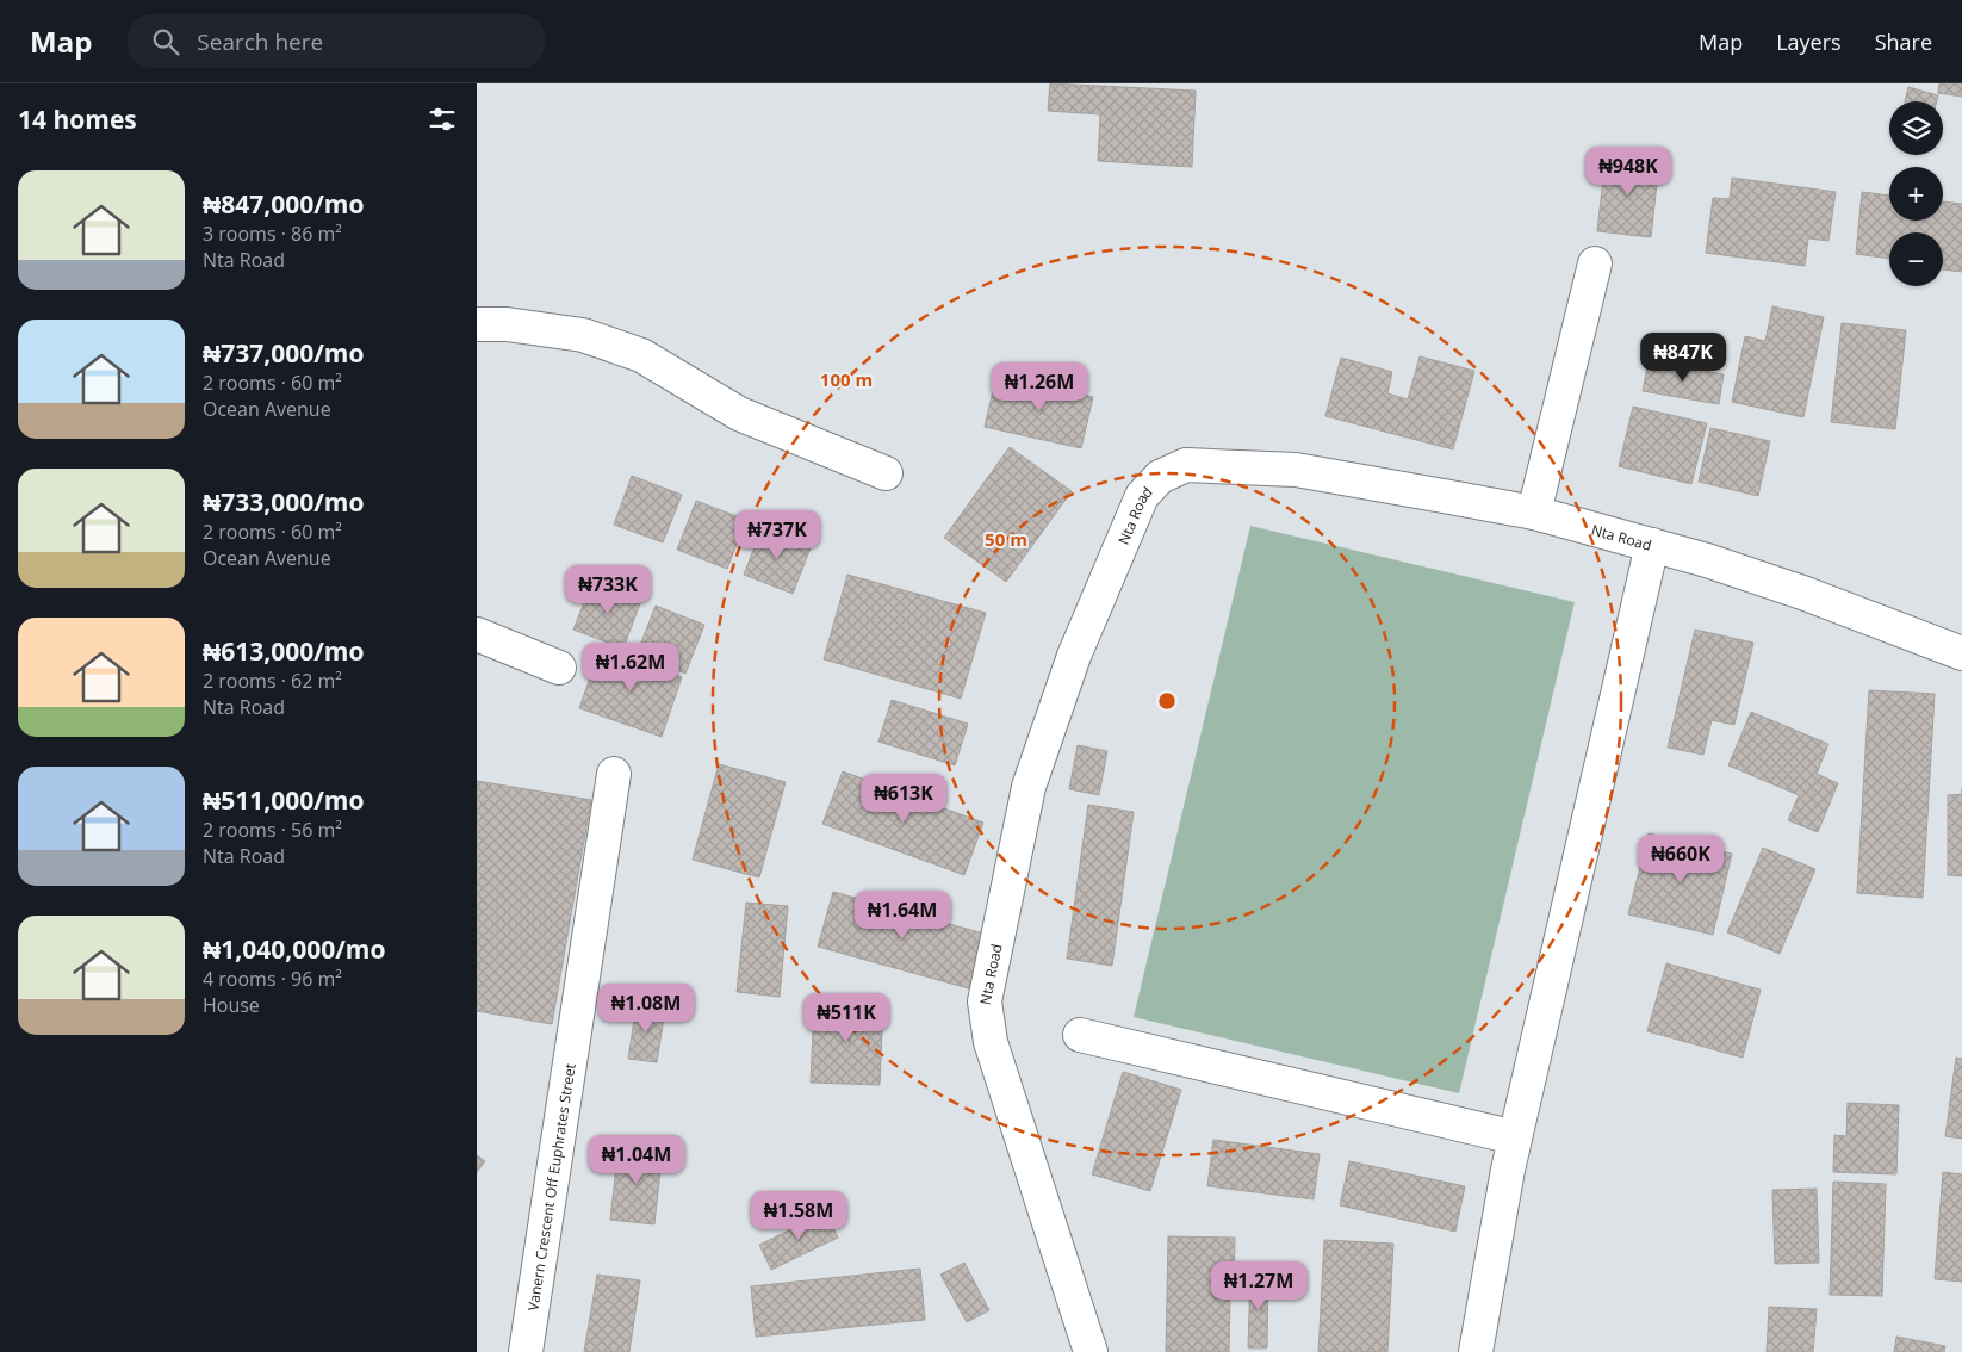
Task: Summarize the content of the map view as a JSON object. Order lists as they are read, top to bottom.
{
  "streets": {
    "street": ["Nta Road", "Vanern Crescent Off Euphrates Street"]
  },
  "page": {
    "header": "Map",
    "search": "Search here",
    "nav": ["Map", "Layers", "Share"],
    "heading": "14 homes",
    "map_buttons": ["+", "−"],
    "price": [
      "₦948K",
      "₦847K",
      "₦1.26M",
      "₦737K",
      "₦733K",
      "₦1.62M",
      "₦613K",
      "₦660K",
      "₦1.64M",
      "₦1.08M",
      "₦511K",
      "₦1.04M",
      "₦1.58M",
      "₦1.27M"
    ],
    "list": [
      {
        "name": "₦847,000/mo",
        "note": "3 rooms · 86 m² · Nta Road"
      },
      {
        "name": "₦737,000/mo",
        "note": "2 rooms · 60 m² · Ocean Avenue"
      },
      {
        "name": "₦733,000/mo",
        "note": "2 rooms · 60 m² · Ocean Avenue"
      },
      {
        "name": "₦613,000/mo",
        "note": "2 rooms · 62 m² · Nta Road"
      },
      {
        "name": "₦511,000/mo",
        "note": "2 rooms · 56 m² · Nta Road"
      },
      {
        "name": "₦1,040,000/mo",
        "note": "4 rooms · 96 m² · House"
      }
    ]
  },
  "rings": ["100 m", "50 m"]
}
